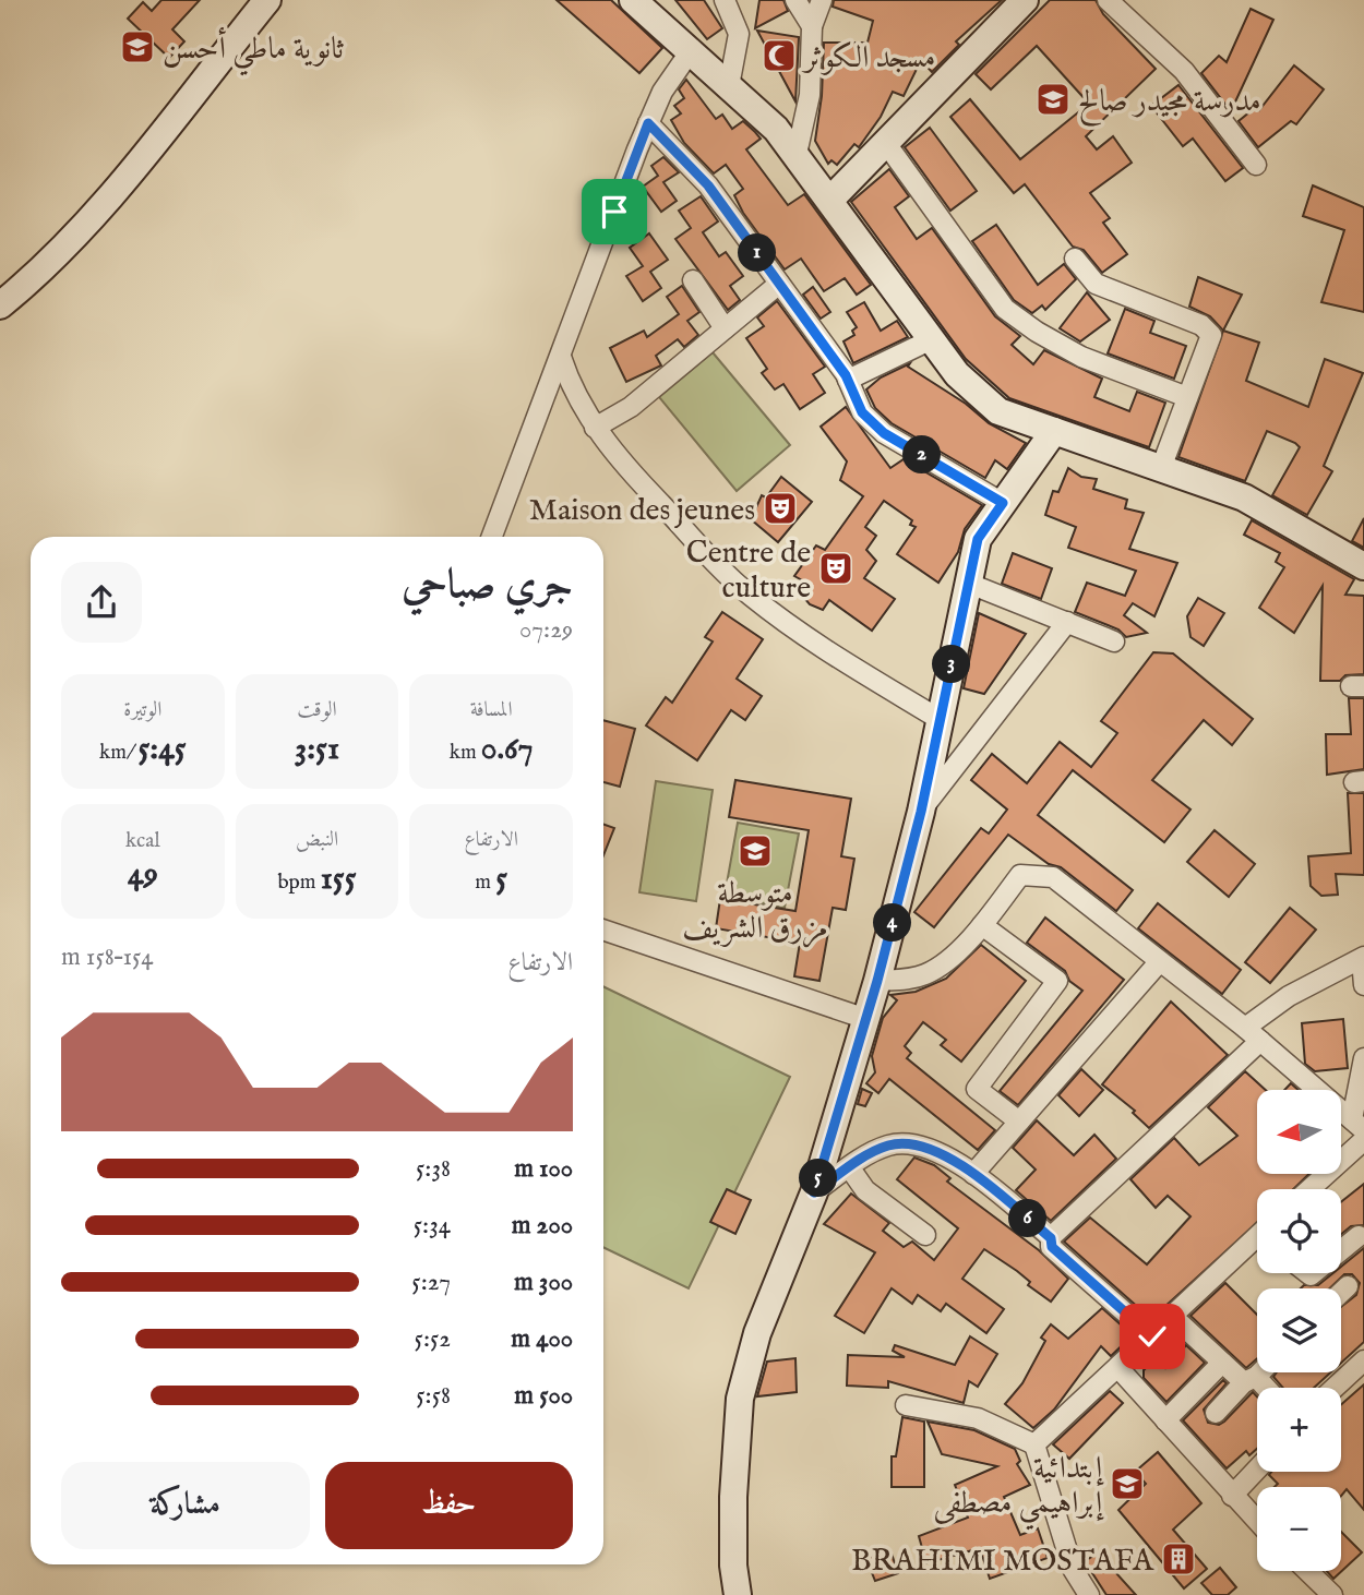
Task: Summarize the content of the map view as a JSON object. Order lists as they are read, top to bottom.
{
  "places": {
    "school or university": [
      "ثانوية ماطي أحسن",
      "مدرسة مجيدر صالح",
      "متوسطة مزرق الشريف",
      "إبتدائية إبراهيمي مصطفى"
    ],
    "mosque": ["مسجد الكوثر"],
    "theatre": ["Maison des jeunes", "Centre de culture"],
    "building": ["BRAHIMI MOSTAFA"]
  },
  "north": "left",
  "page": {
    "pins": [
      "1",
      "2",
      "3",
      "4",
      "5",
      "6"
    ],
    "heading": ["جري صباحي", "07:29"],
    "stats": [
      ["المسافة", "0.67 km"],
      ["الوقت", "3:51"],
      ["الوتيرة", "5:45 /km"],
      ["الارتفاع", "5 m"],
      ["النبض", "155 bpm"],
      ["kcal", "49"]
    ],
    "chart": ["الارتفاع", "154–158 m"],
    "map_buttons": ["+", "−"],
    "list": [
      {
        "name": "100 m",
        "note": "5:38"
      },
      {
        "name": "200 m",
        "note": "5:34"
      },
      {
        "name": "300 m",
        "note": "5:27"
      },
      {
        "name": "400 m",
        "note": "5:52"
      },
      {
        "name": "500 m",
        "note": "5:58"
      }
    ],
    "buttons": ["حفظ", "مشاركة"]
  }
}
